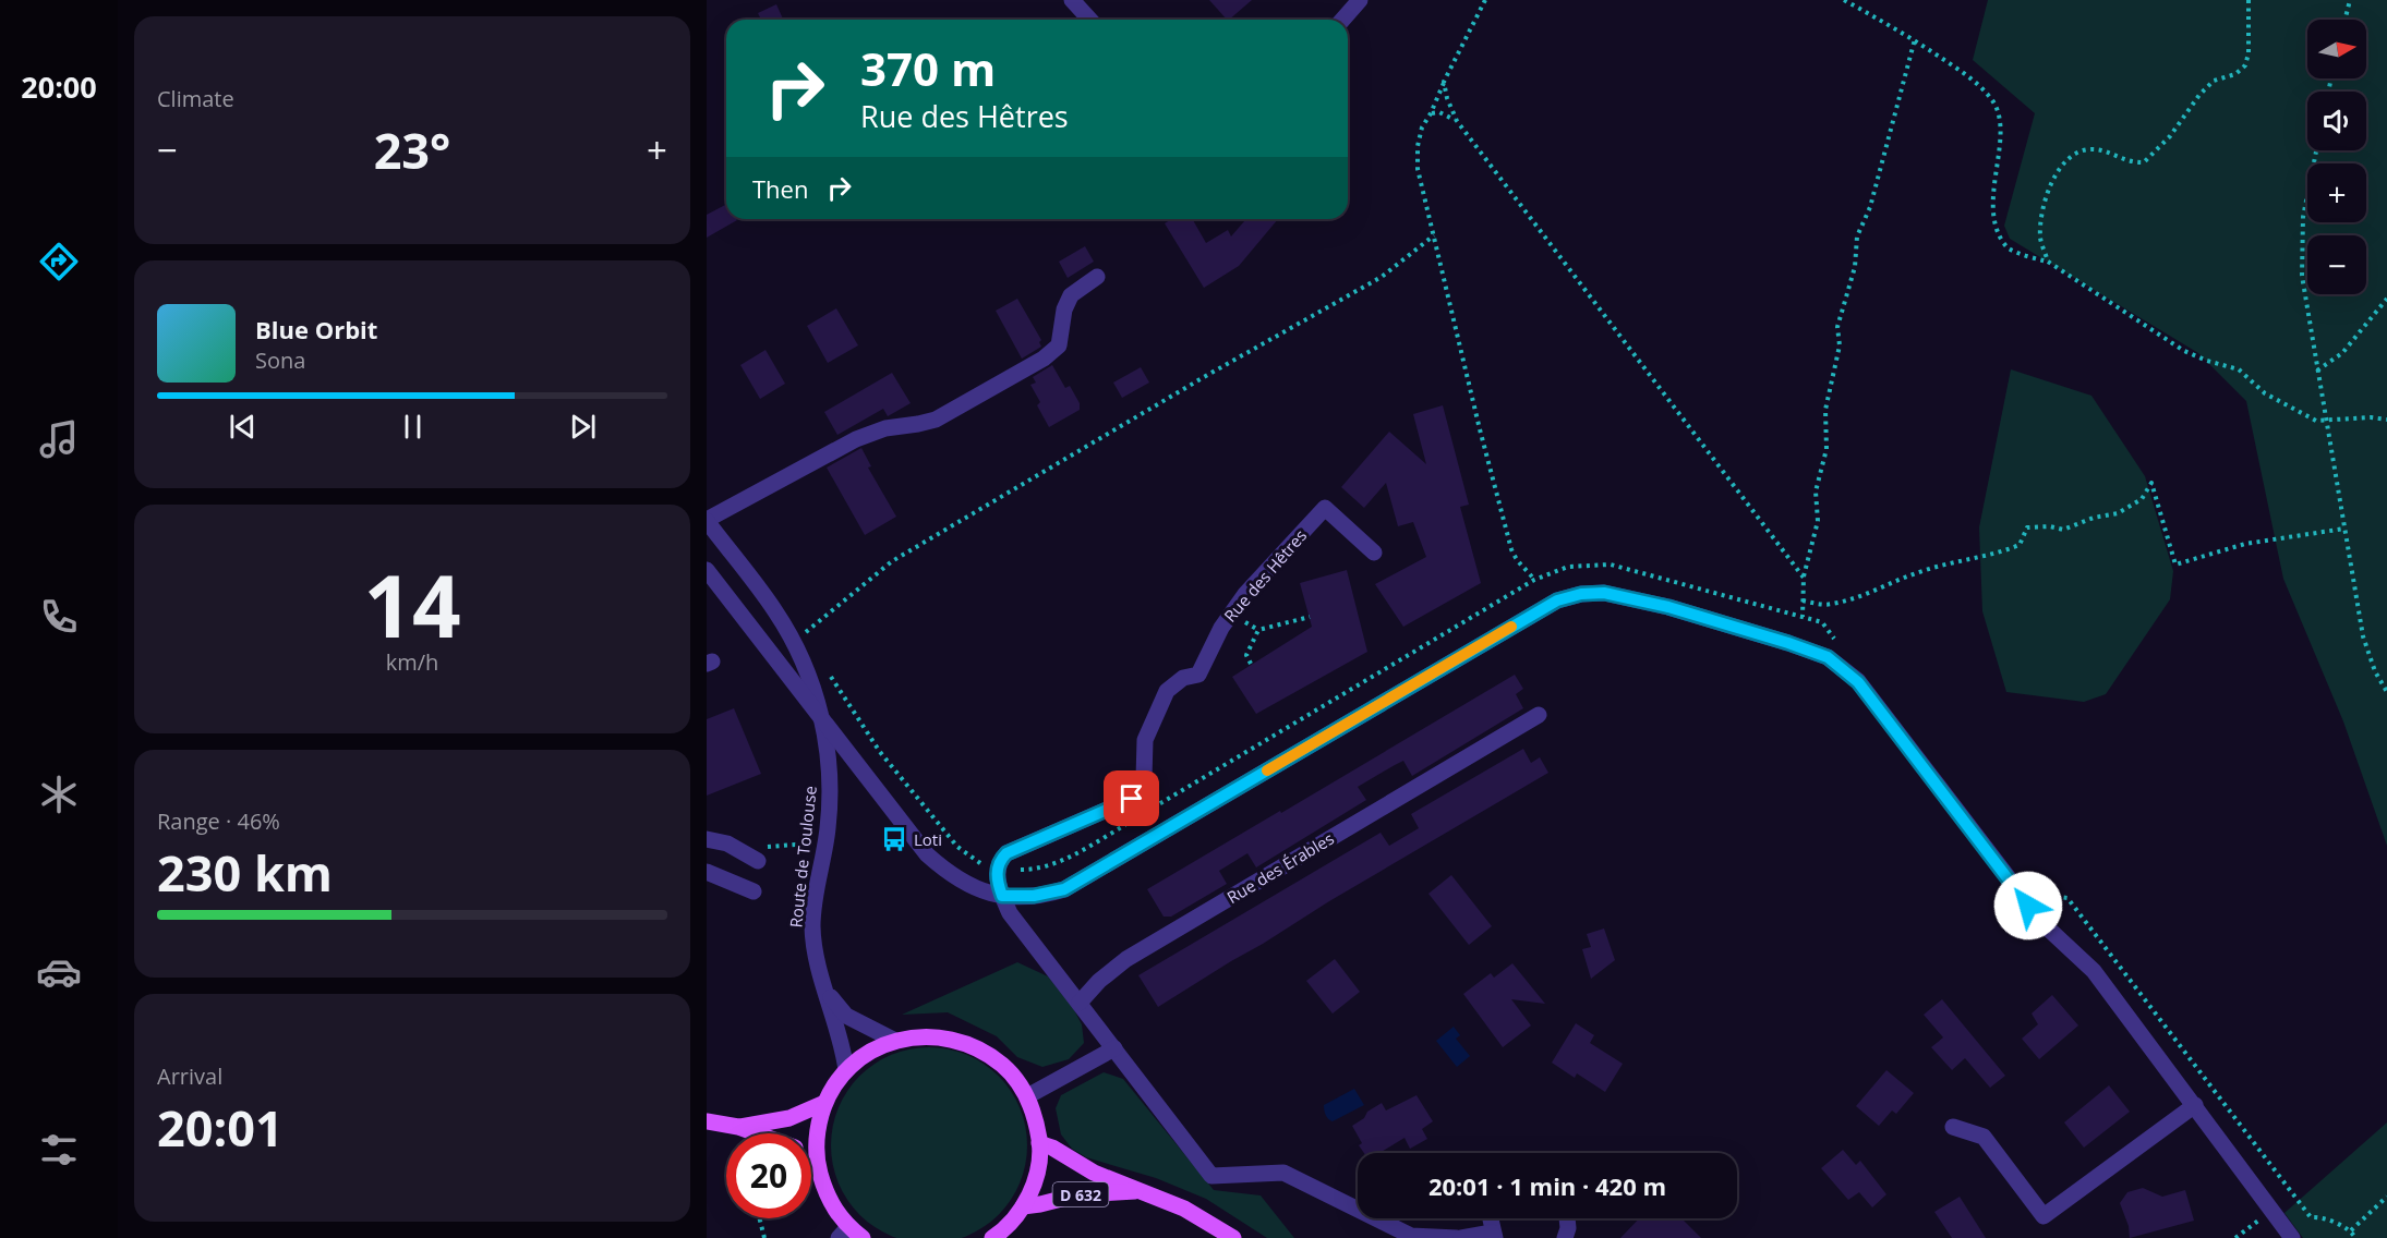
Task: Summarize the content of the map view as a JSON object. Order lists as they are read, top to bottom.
{
  "streets": {
    "main road": ["D 632"],
    "street": ["Rue des Hêtres", "Route de Toulouse", "Rue des Érables"]
  },
  "places": {
    "bus stop": ["Loti"]
  },
  "north": "right",
  "page": {
    "tabs": "20:00",
    "tile": [
      "Climate",
      ["14", "km/h"],
      ["Range · 46%", "230 km"],
      ["Arrival", "20:01"]
    ],
    "map_buttons": ["+", "−"],
    "turn": ["370 m", "Rue des Hêtres"],
    "heat": ["−", "23°", "+"],
    "then": "Then",
    "song": ["Blue Orbit", "Sona"],
    "limit": "20",
    "trip": "20:01 · 1 min · 420 m"
  }
}
